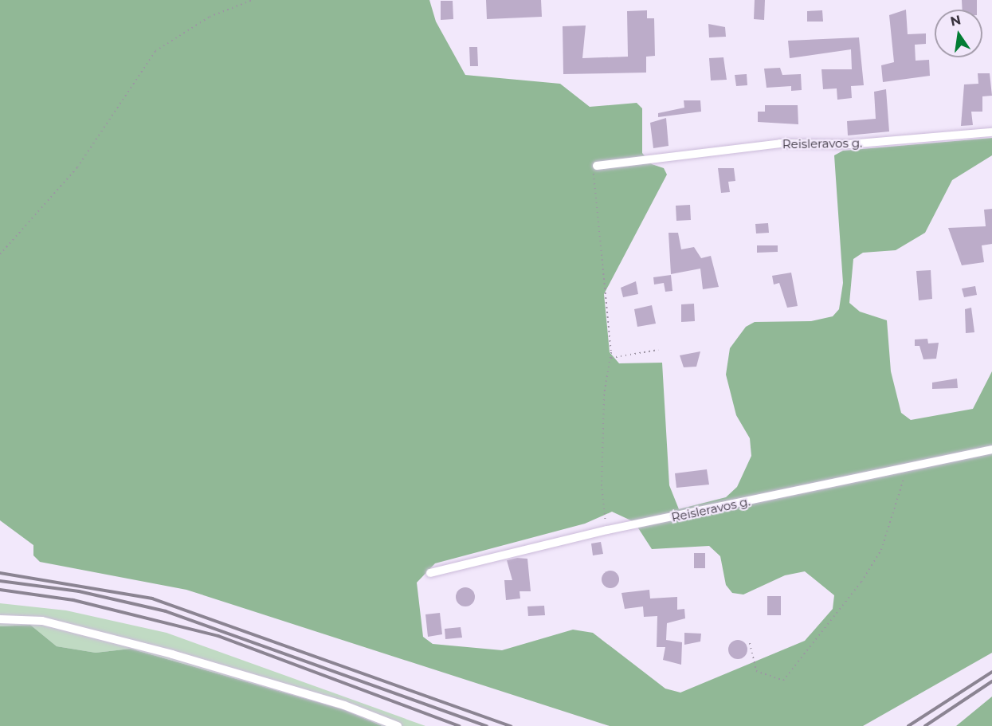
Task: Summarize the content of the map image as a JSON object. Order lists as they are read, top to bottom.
{
  "streets": {
    "street": ["Reisleravos g."]
  },
  "north": "top"
}
